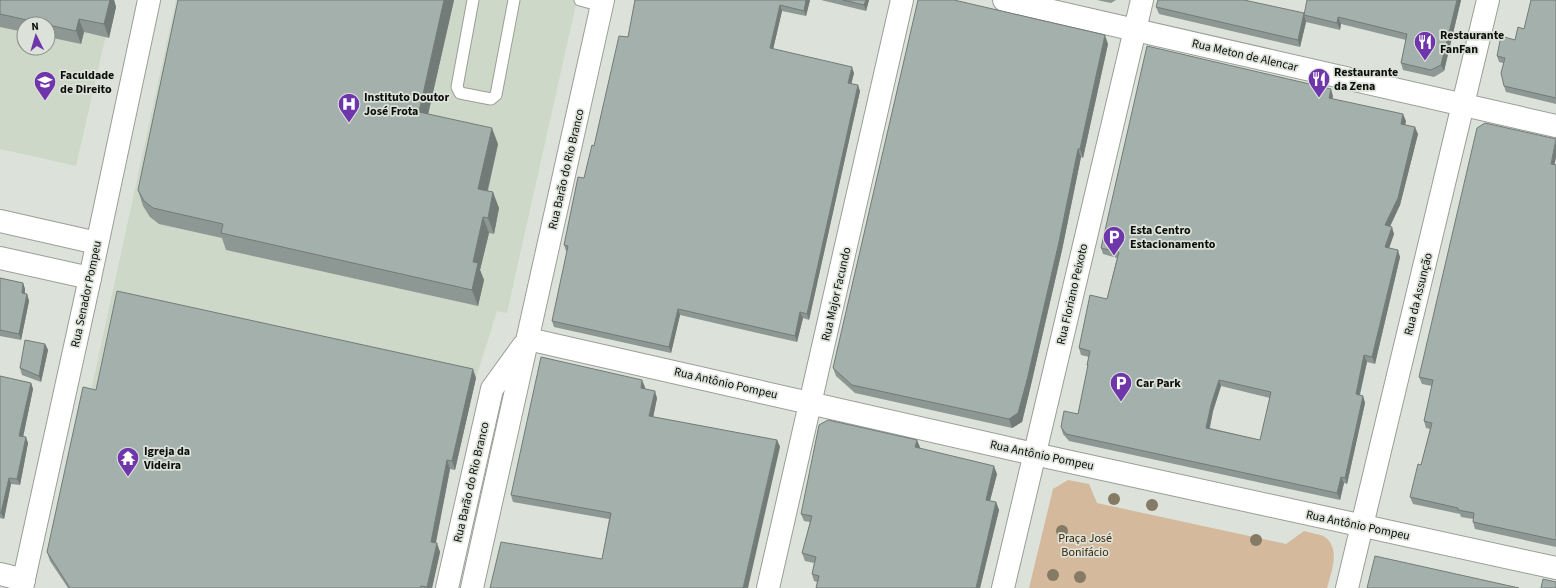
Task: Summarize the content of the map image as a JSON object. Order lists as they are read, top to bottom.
{
  "streets": {
    "street": [
      "Rua Meton de Alencar",
      "Rua Barão do Rio Branco",
      "Rua Senador Pompeu",
      "Rua Major Facundo",
      "Rua Floriano Peixoto",
      "Rua da Assunção",
      "Rua Antônio Pompeu"
    ]
  },
  "crossings": [
    ["Rua Meton de Alencar", "Rua Floriano Peixoto"],
    ["Rua Meton de Alencar", "Rua da Assunção"],
    ["Rua Barão do Rio Branco", "Rua Antônio Pompeu"],
    ["Rua Major Facundo", "Rua Antônio Pompeu"],
    ["Rua Floriano Peixoto", "Rua Antônio Pompeu"],
    ["Rua da Assunção", "Rua Antônio Pompeu"]
  ],
  "parks": ["Praça José Bonifácio"],
  "places": {
    "restaurant": ["Restaurante FanFan", "Restaurante da Zena"],
    "school or university": ["Faculdade de Direito"],
    "hospital": ["Instituto Doutor José Frota"],
    "parking": ["Esta Centro Estacionamento", "Car Park"],
    "temple": ["Igreja da Videira"]
  },
  "north": "top"
}
